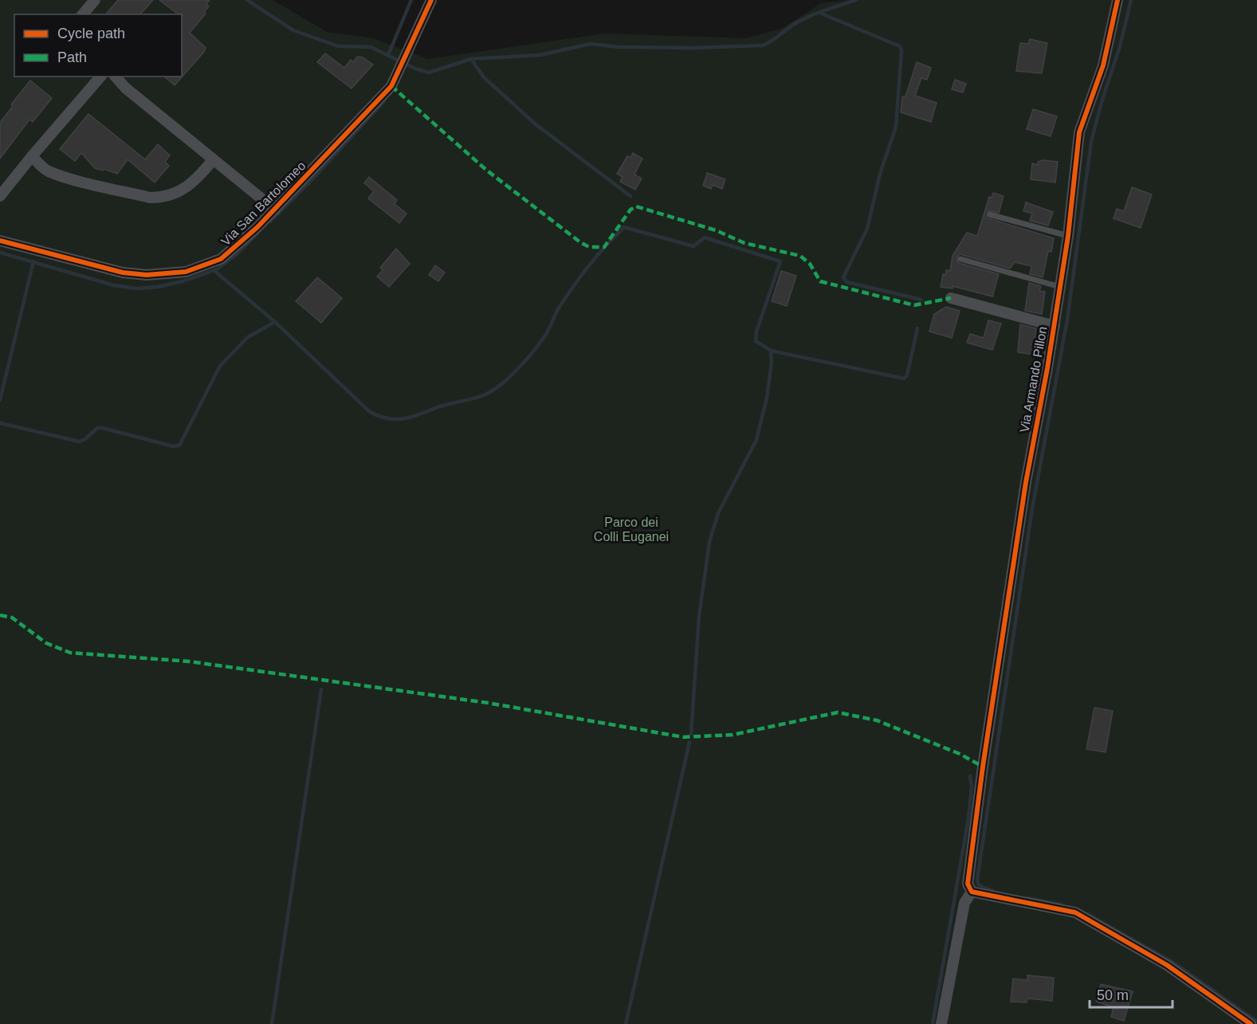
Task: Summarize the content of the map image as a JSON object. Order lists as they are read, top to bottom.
{
  "streets": {
    "street": ["Via San Bartolomeo", "Via Armando Pillon"]
  },
  "parks": ["Parco dei Colli Euganei"],
  "legend": ["Cycle path", "Path"],
  "scale_bar": "50 m"
}
